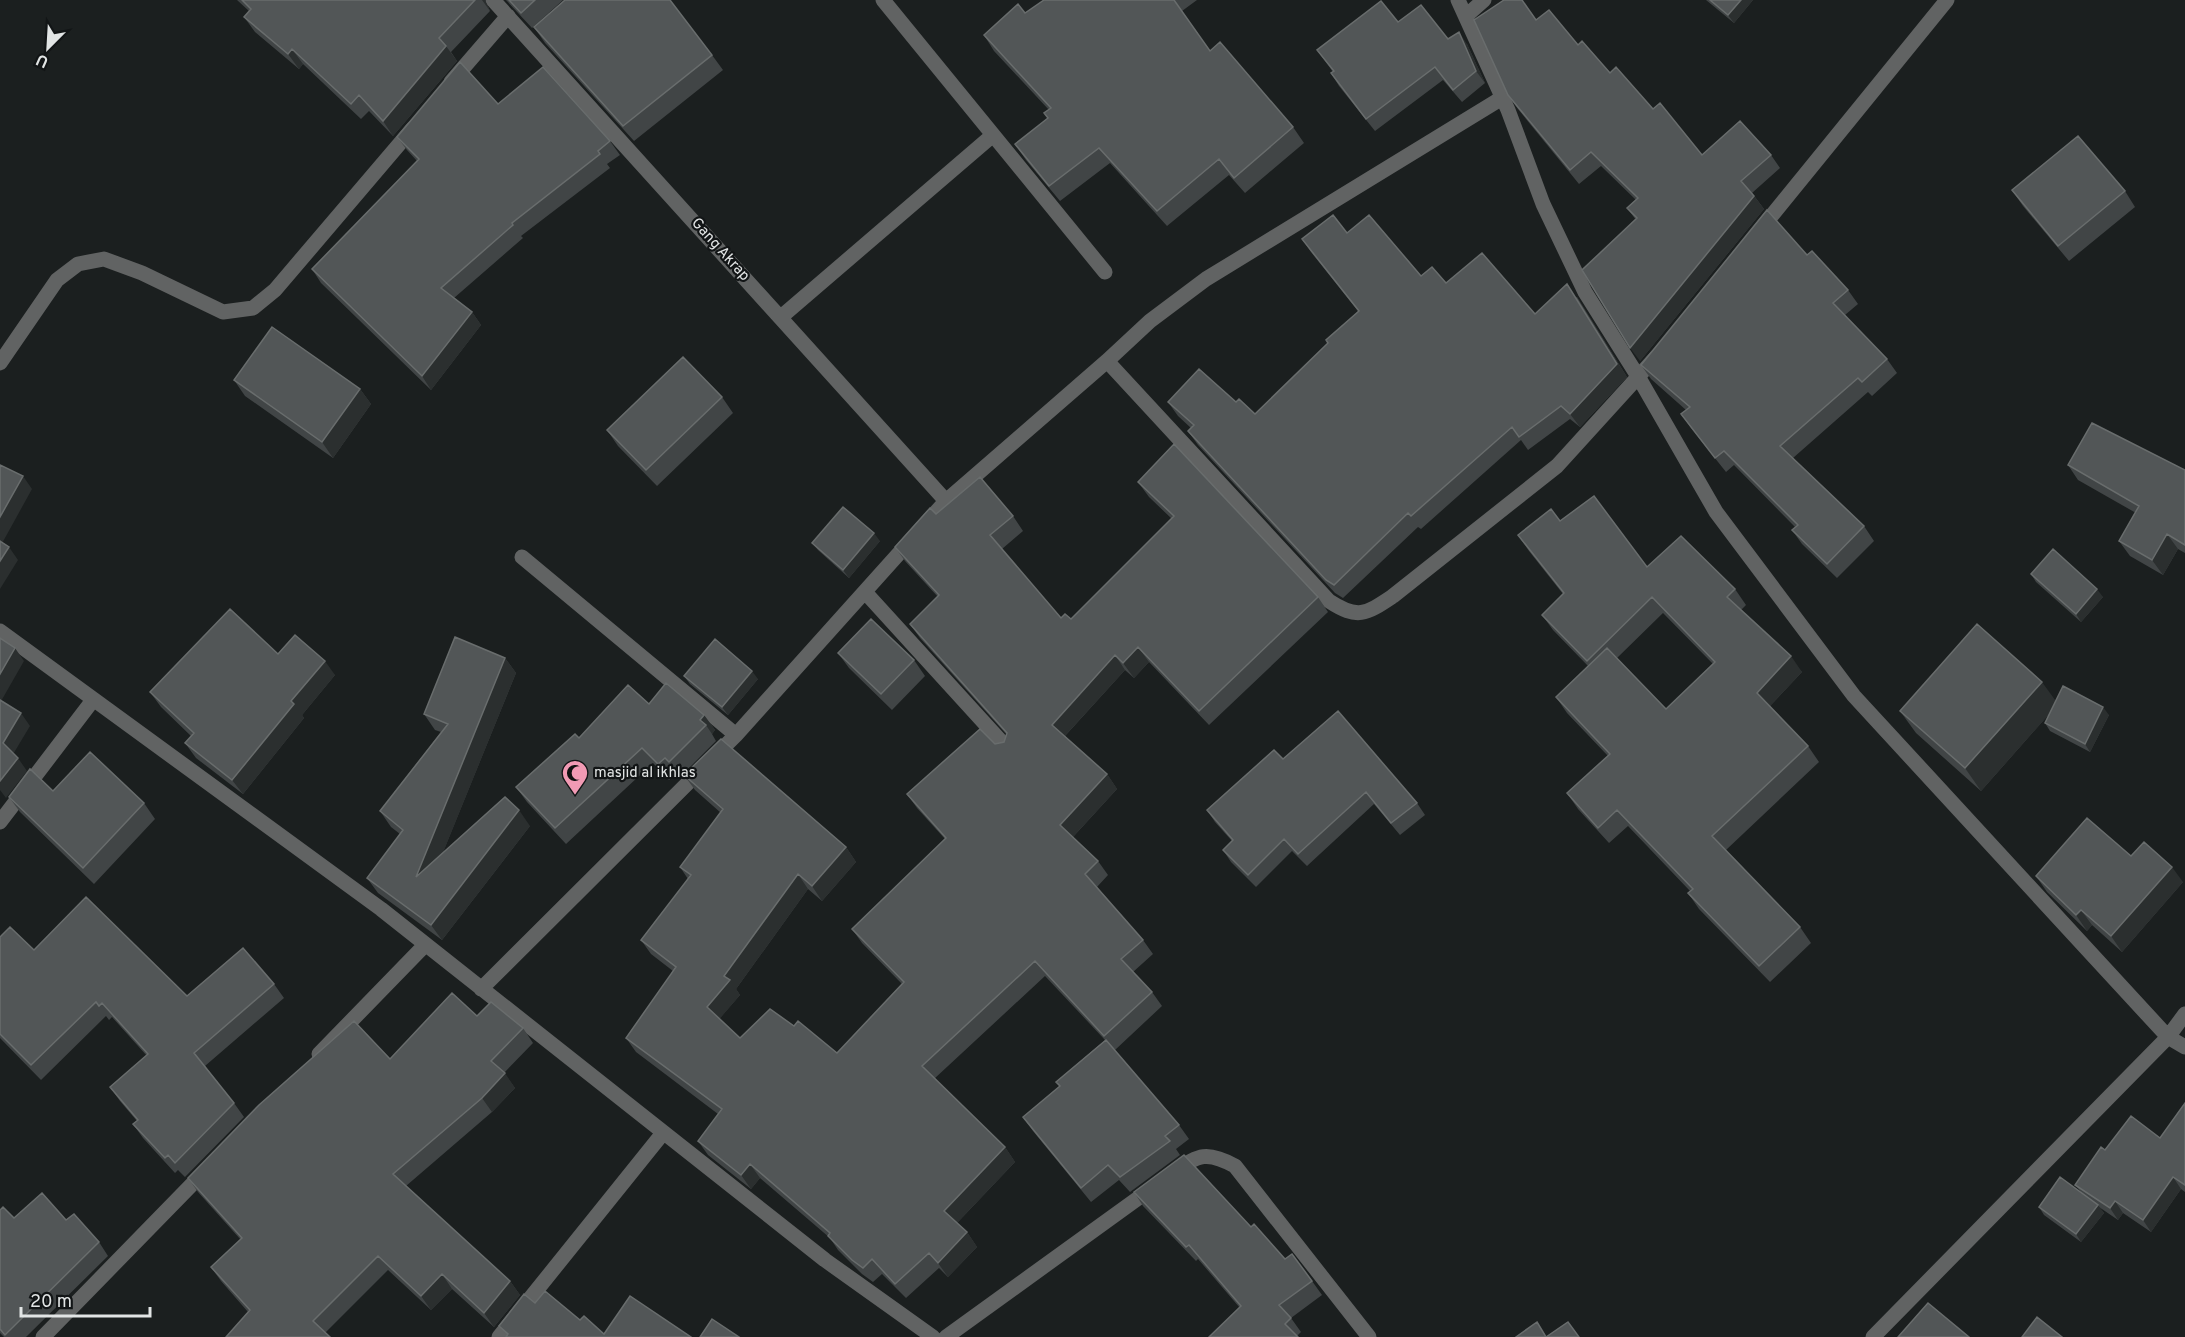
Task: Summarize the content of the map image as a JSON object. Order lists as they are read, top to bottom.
{
  "streets": {
    "street": ["Gang Akrap"]
  },
  "places": {
    "mosque": ["masjid al ikhlas"]
  },
  "scale_bar": "20 m",
  "north": "bottom left"
}
